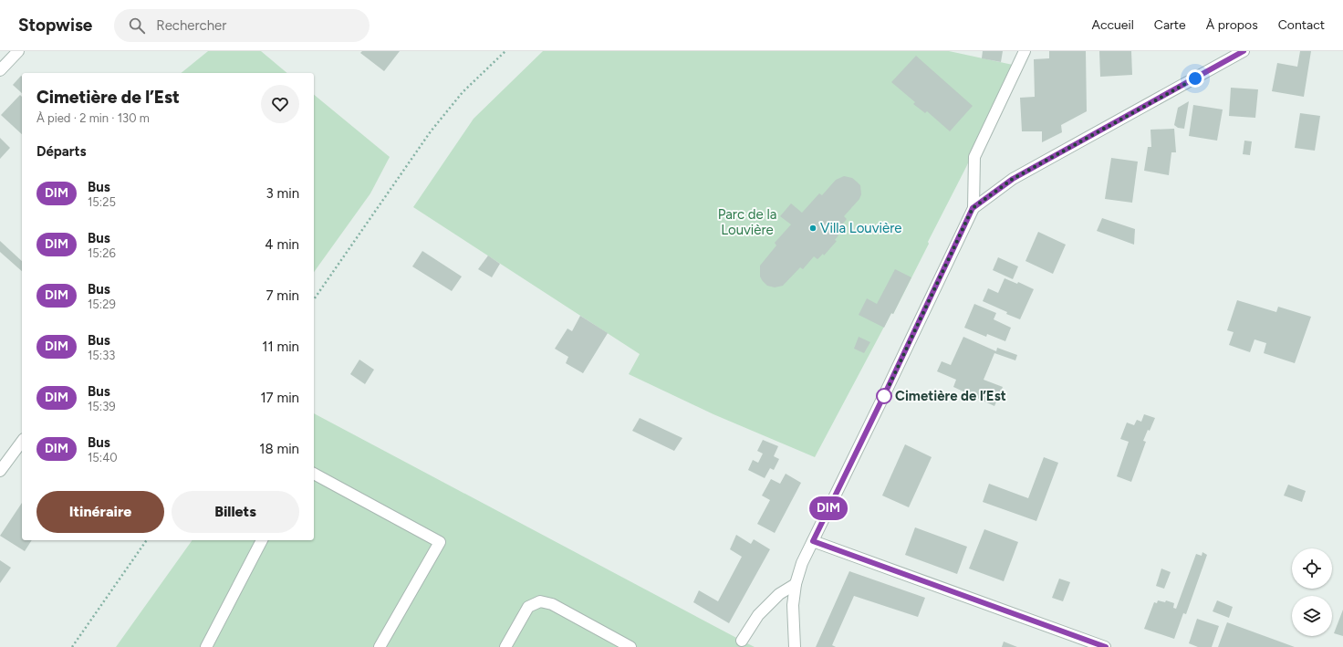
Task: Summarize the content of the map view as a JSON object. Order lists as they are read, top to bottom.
{
  "parks": ["Parc de la Louvière"],
  "places": ["Villa Louvière", "Cimetière de l’Est"],
  "lines": ["bus line DIM"],
  "page": {
    "header": "Stopwise",
    "search": "Rechercher",
    "nav": [
      "Accueil",
      "Carte",
      "À propos",
      "Contact"
    ],
    "on_map": "DIM",
    "heading": [
      ["Cimetière de l’Est", "À pied · 2 min · 130 m"],
      "Départs"
    ],
    "list": [
      {
        "mark": "DIM",
        "name": "Bus",
        "note": "15:25",
        "value": "3 min"
      },
      {
        "mark": "DIM",
        "name": "Bus",
        "note": "15:26",
        "value": "4 min"
      },
      {
        "mark": "DIM",
        "name": "Bus",
        "note": "15:29",
        "value": "7 min"
      },
      {
        "mark": "DIM",
        "name": "Bus",
        "note": "15:33",
        "value": "11 min"
      },
      {
        "mark": "DIM",
        "name": "Bus",
        "note": "15:39",
        "value": "17 min"
      },
      {
        "mark": "DIM",
        "name": "Bus",
        "note": "15:40",
        "value": "18 min"
      }
    ],
    "buttons": ["Itinéraire", "Billets"]
  }
}
